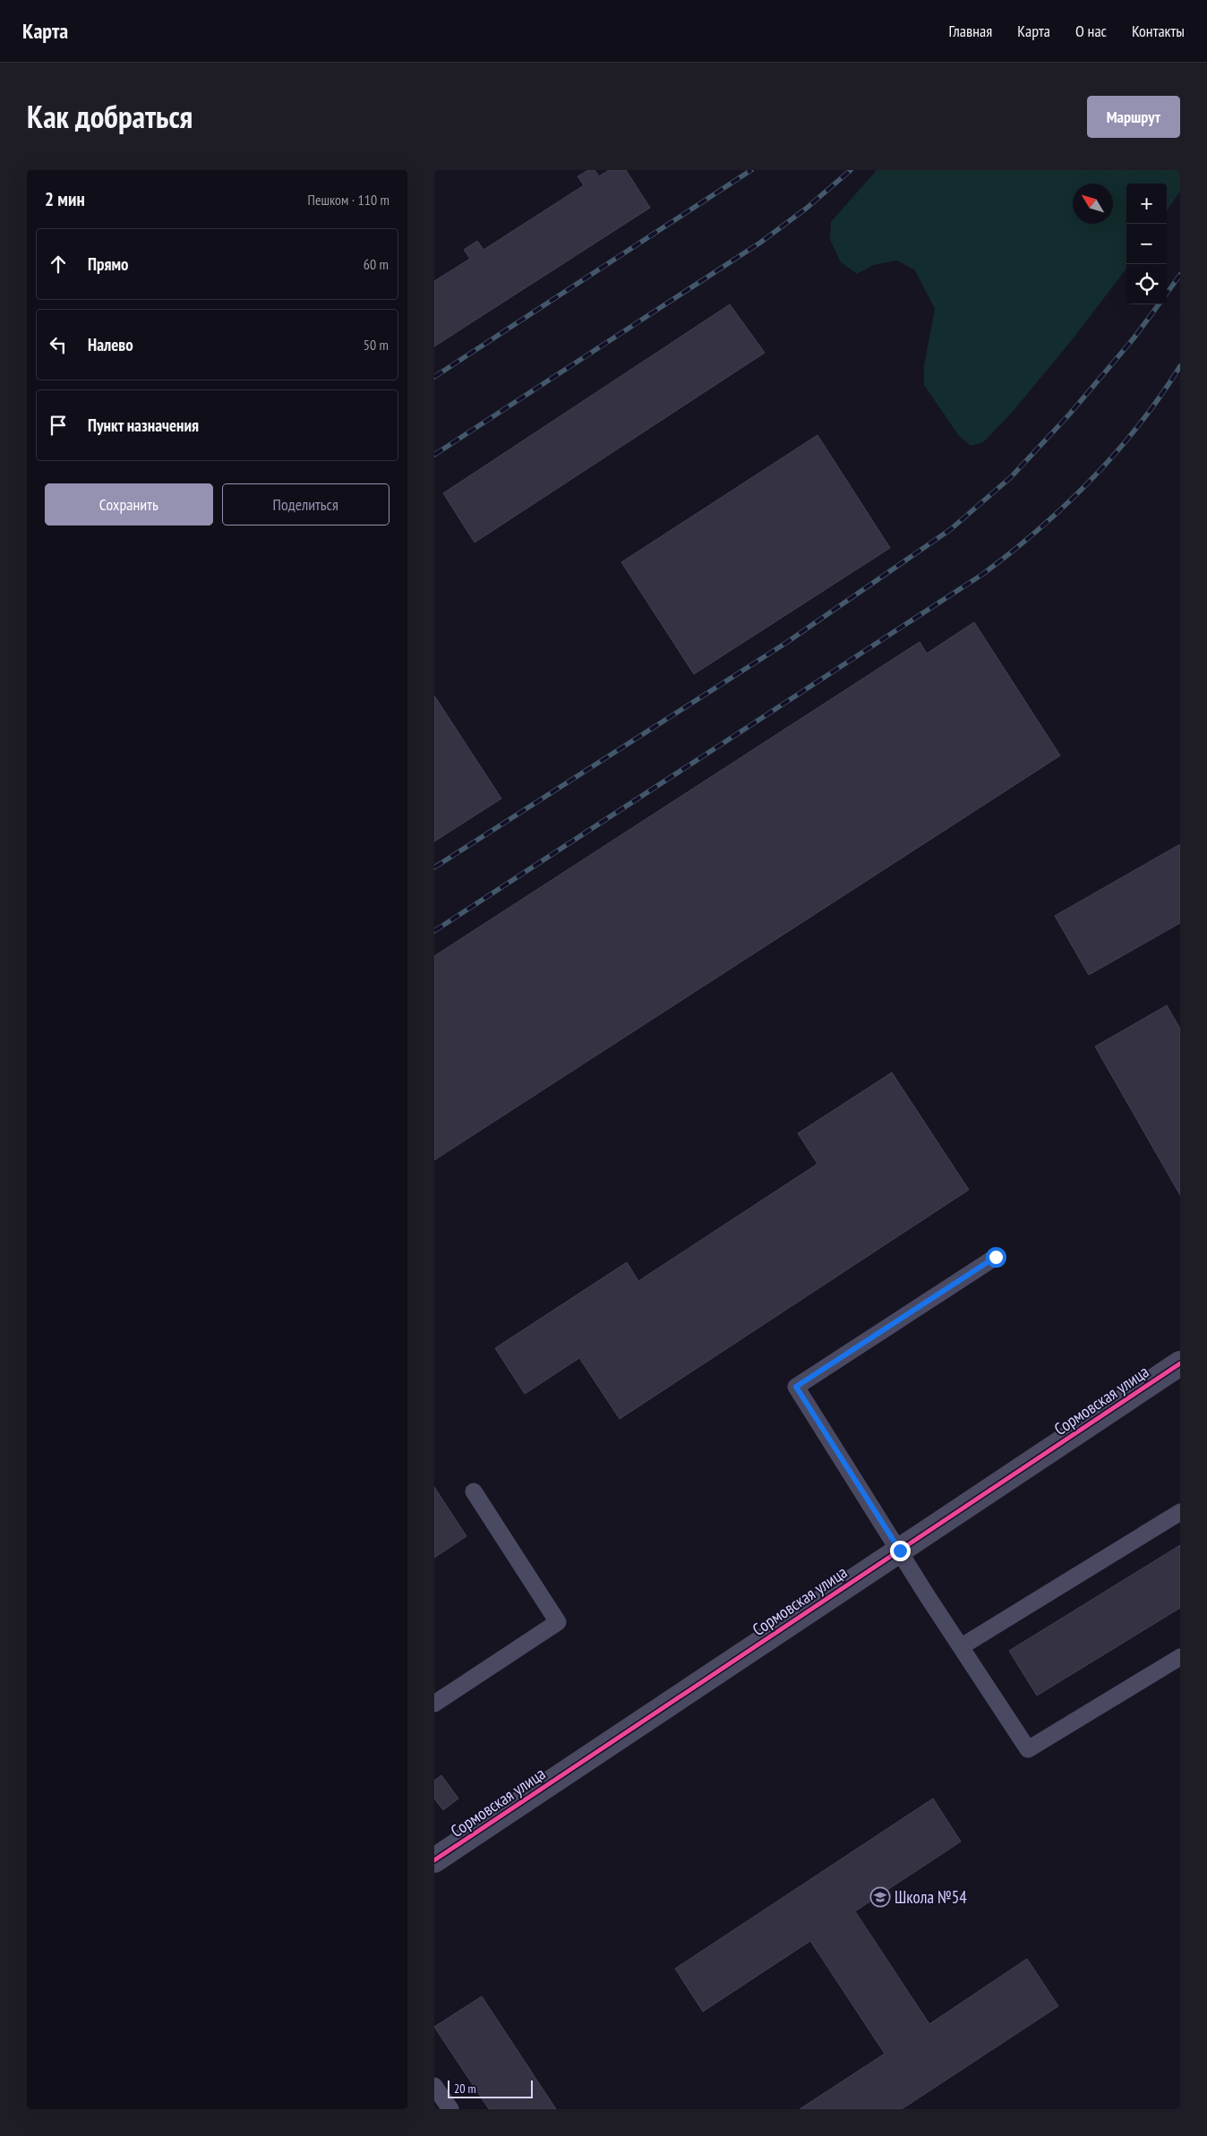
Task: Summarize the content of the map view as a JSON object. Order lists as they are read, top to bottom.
{
  "streets": {
    "street": ["Сормовская улица"]
  },
  "places": {
    "school or university": ["Школа №54"]
  },
  "scale_bar": "20 m",
  "north": "top left",
  "page": {
    "header": "Карта",
    "nav": [
      "Главная",
      "Карта",
      "О нас",
      "Контакты"
    ],
    "title": "Как добраться",
    "buttons": [
      "Маршрут",
      ["Сохранить", "Поделиться"]
    ],
    "heading": ["2 мин", "Пешком · 110 m"],
    "map_buttons": ["+", "−"],
    "list": [
      ["Прямо", "60 m"],
      ["Налево", "50 m"],
      "Пункт назначения"
    ],
    "scale": "20 m"
  }
}
